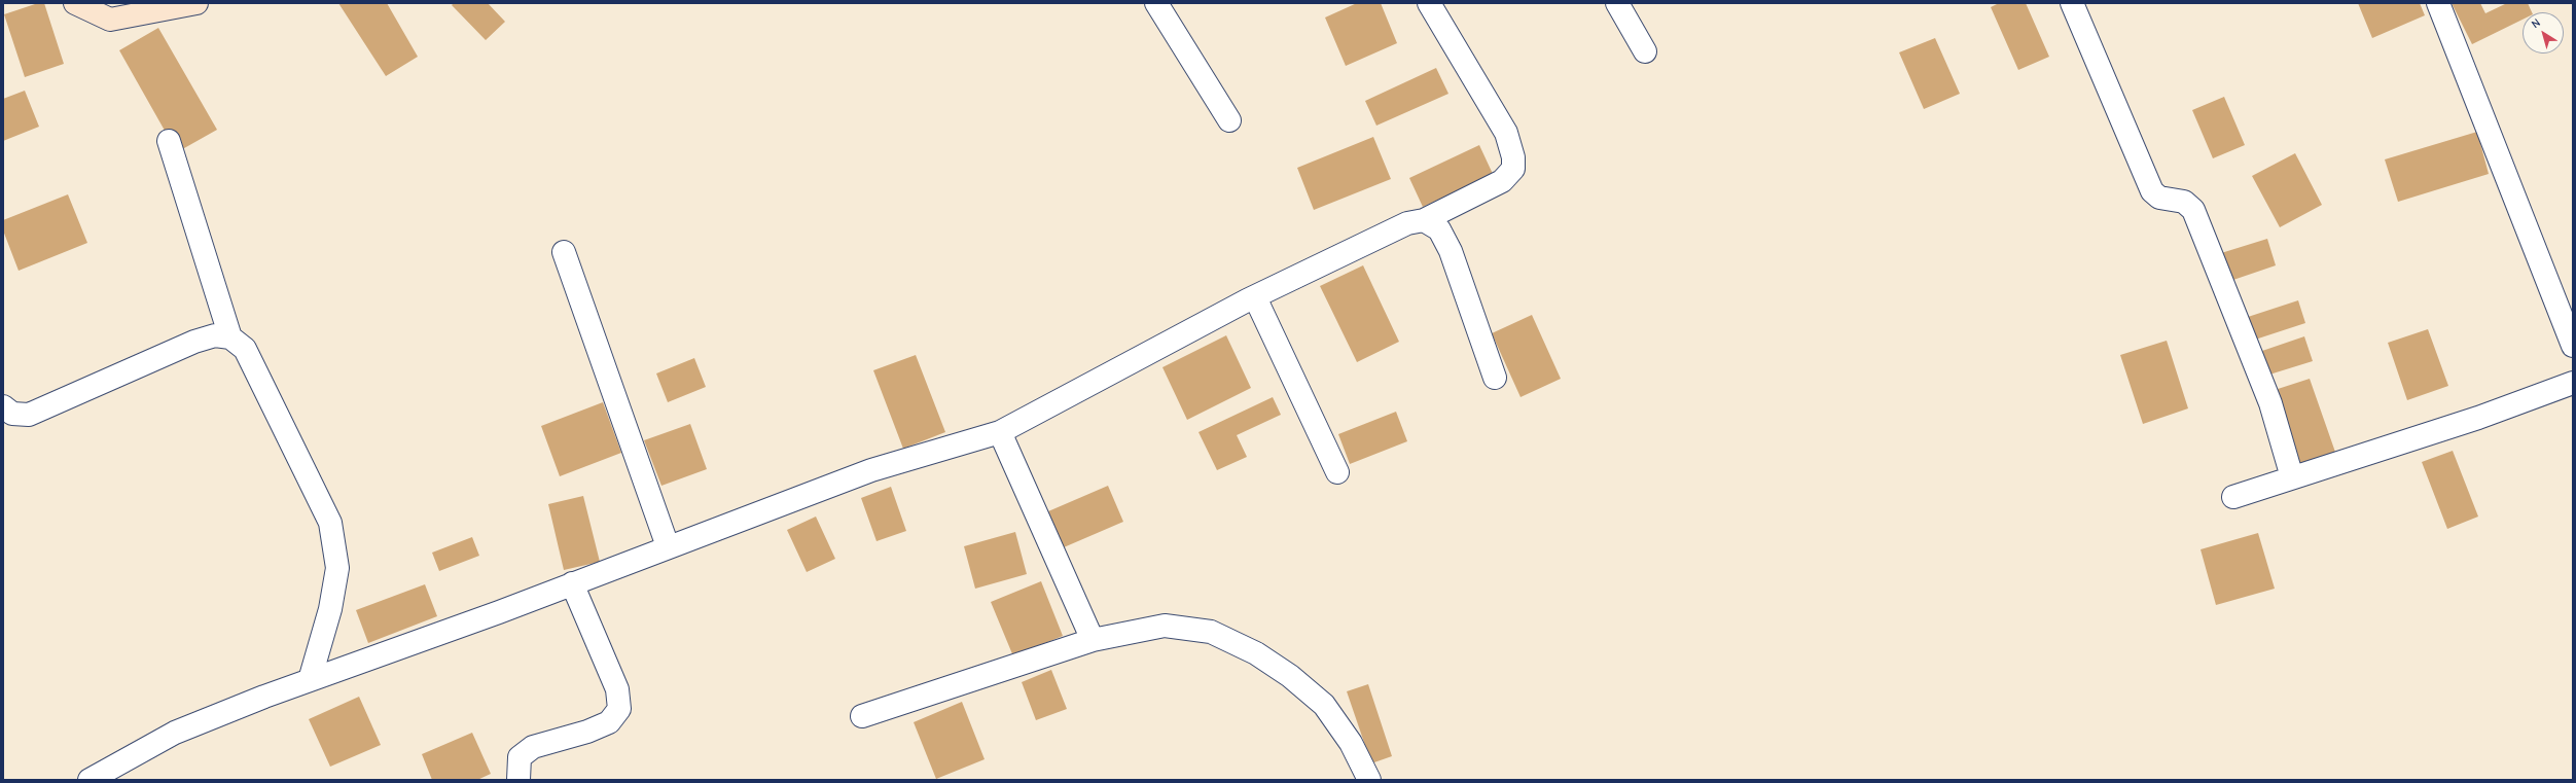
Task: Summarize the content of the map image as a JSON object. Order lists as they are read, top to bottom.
{
  "north": "top left"
}
